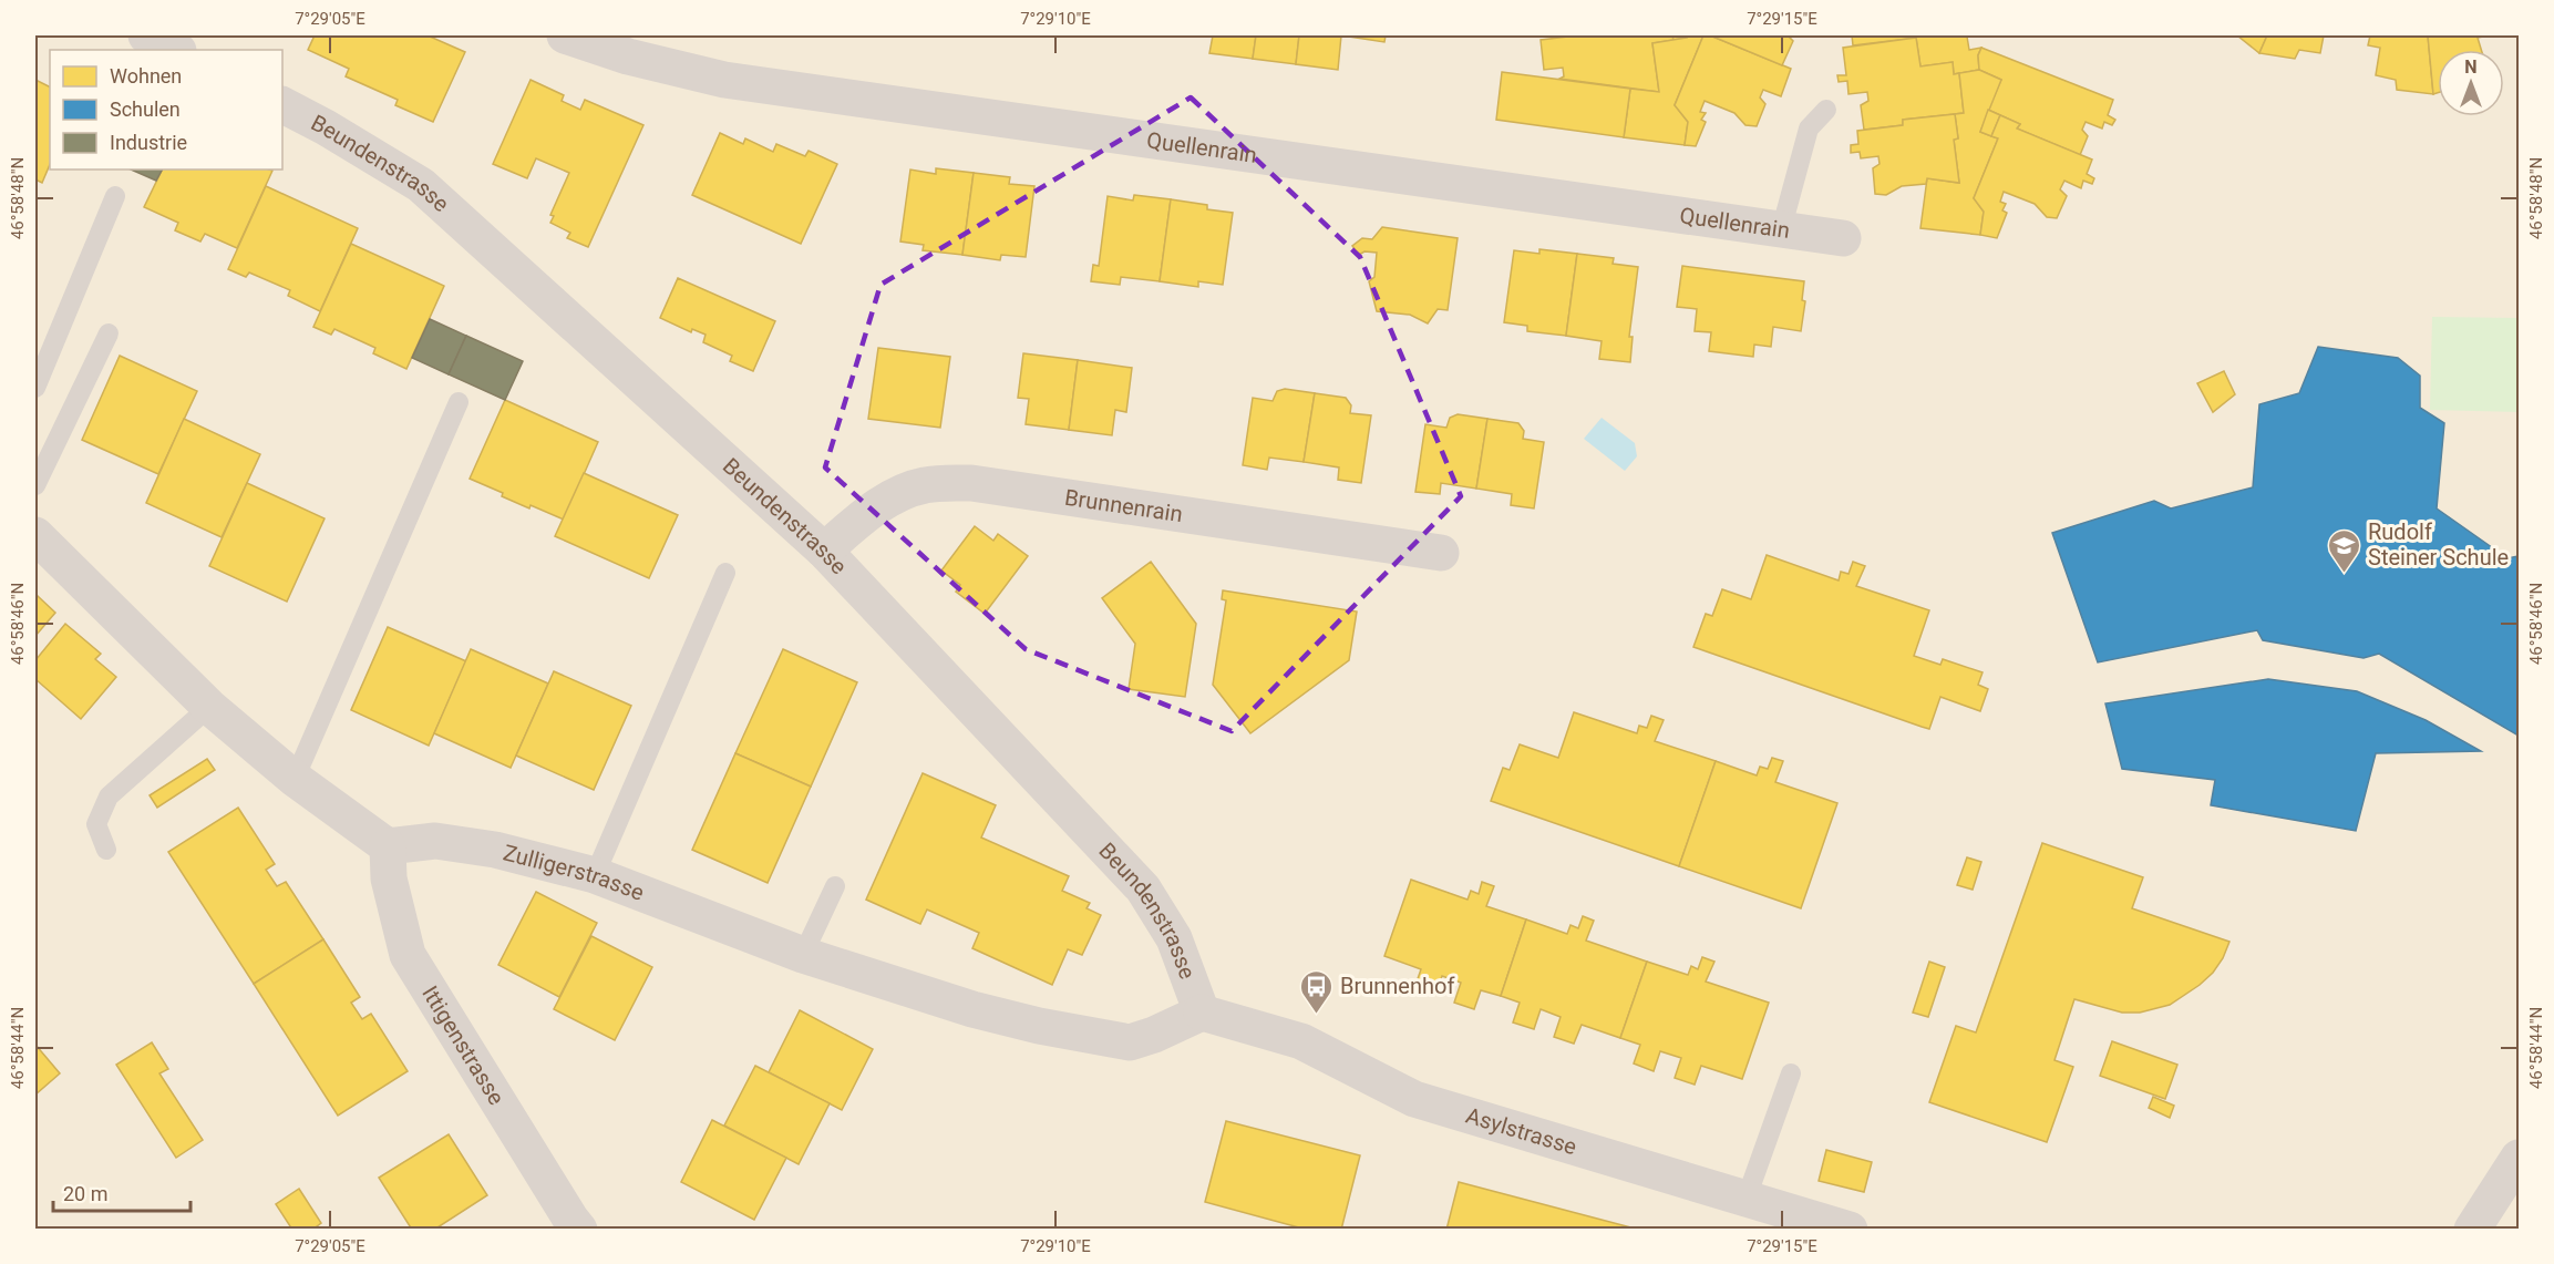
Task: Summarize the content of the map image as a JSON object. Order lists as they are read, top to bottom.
{
  "streets": {
    "street": [
      "Quellenrain",
      "Beundenstrasse",
      "Brunnenrain",
      "Zulligerstrasse",
      "Ittigenstrasse",
      "Asylstrasse"
    ]
  },
  "crossings": [
    ["Beundenstrasse", "Brunnenrain"],
    ["Beundenstrasse", "Zulligerstrasse"],
    ["Beundenstrasse", "Asylstrasse"],
    ["Zulligerstrasse", "Ittigenstrasse"],
    ["Zulligerstrasse", "Asylstrasse"]
  ],
  "places": {
    "school or university": ["Rudolf Steiner Schule"],
    "bus stop": ["Brunnenhof"]
  },
  "legend": ["Wohnen", "Schulen", "Industrie"],
  "scale_bar": "20 m",
  "north": "top",
  "coordinates": [
    "7°29'05\"E",
    "7°29'10\"E",
    "7°29'15\"E",
    "46°58'48\"N",
    "46°58'46\"N",
    "46°58'44\"N"
  ]
}
